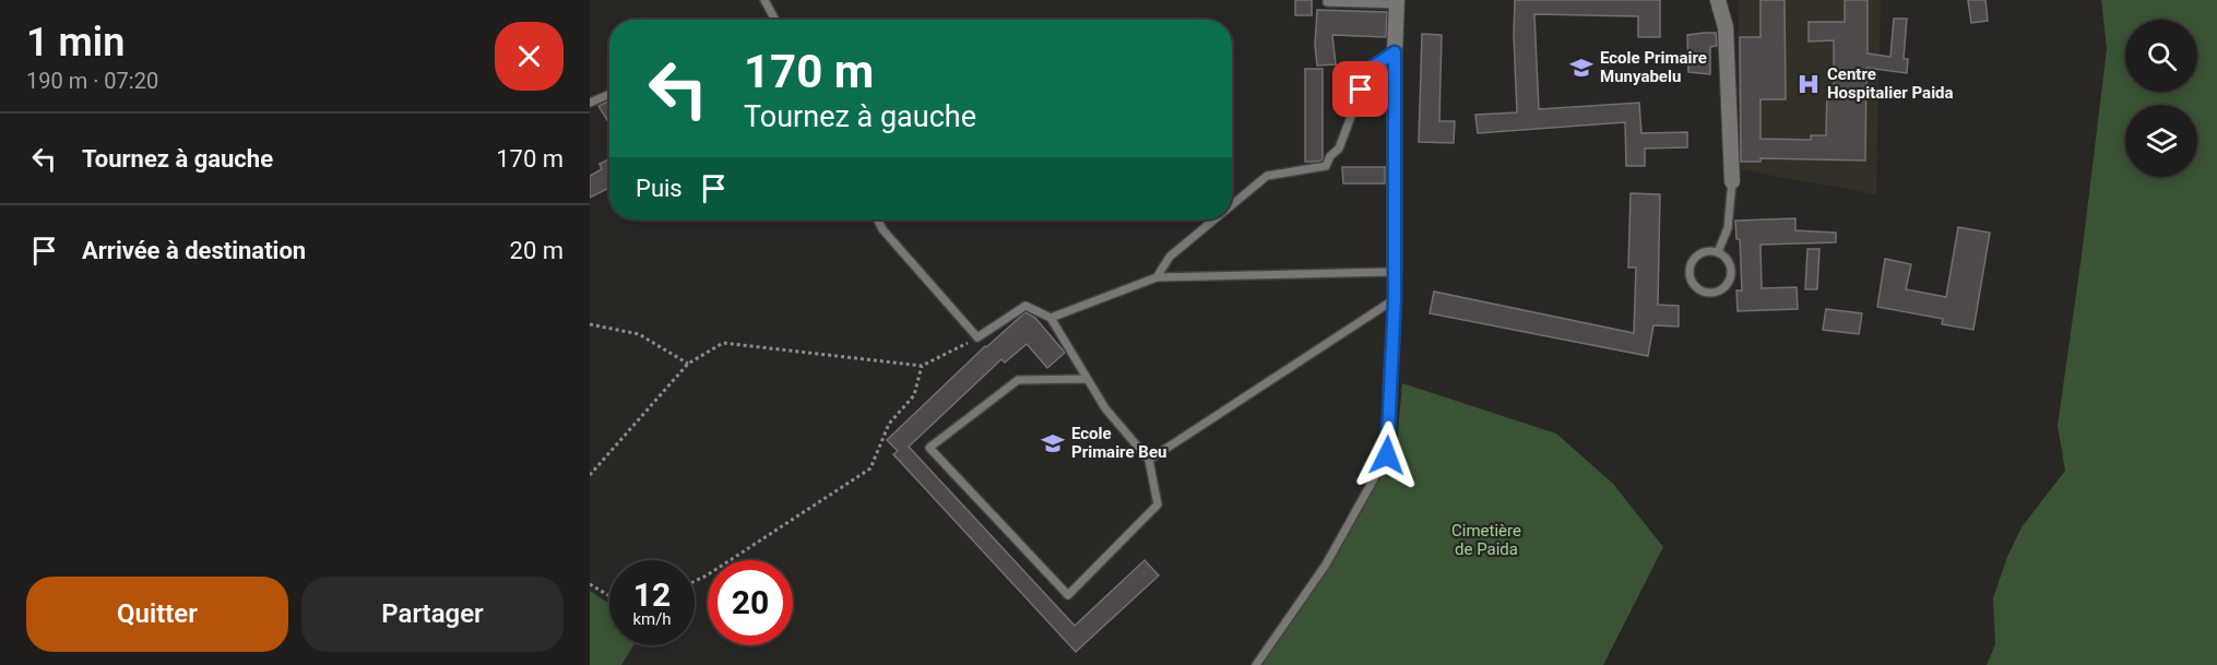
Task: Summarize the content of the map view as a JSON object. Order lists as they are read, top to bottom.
{
  "parks": ["Cimetière de Paida"],
  "places": {
    "school or university": ["Ecole Primaire Munyabelu", "Ecole Primaire Beu"],
    "hospital": ["Centre Hospitalier Paida"]
  },
  "page": {
    "heading": ["1 min", "190 m · 07:20"],
    "turn": ["170 m", "Tournez à gauche"],
    "list": [
      {
        "name": "Tournez à gauche",
        "value": "170 m"
      },
      {
        "name": "Arrivée à destination",
        "value": "20 m"
      }
    ],
    "then": "Puis",
    "speed": "12 km/h",
    "limit": "20",
    "buttons": ["Quitter", "Partager"]
  }
}
